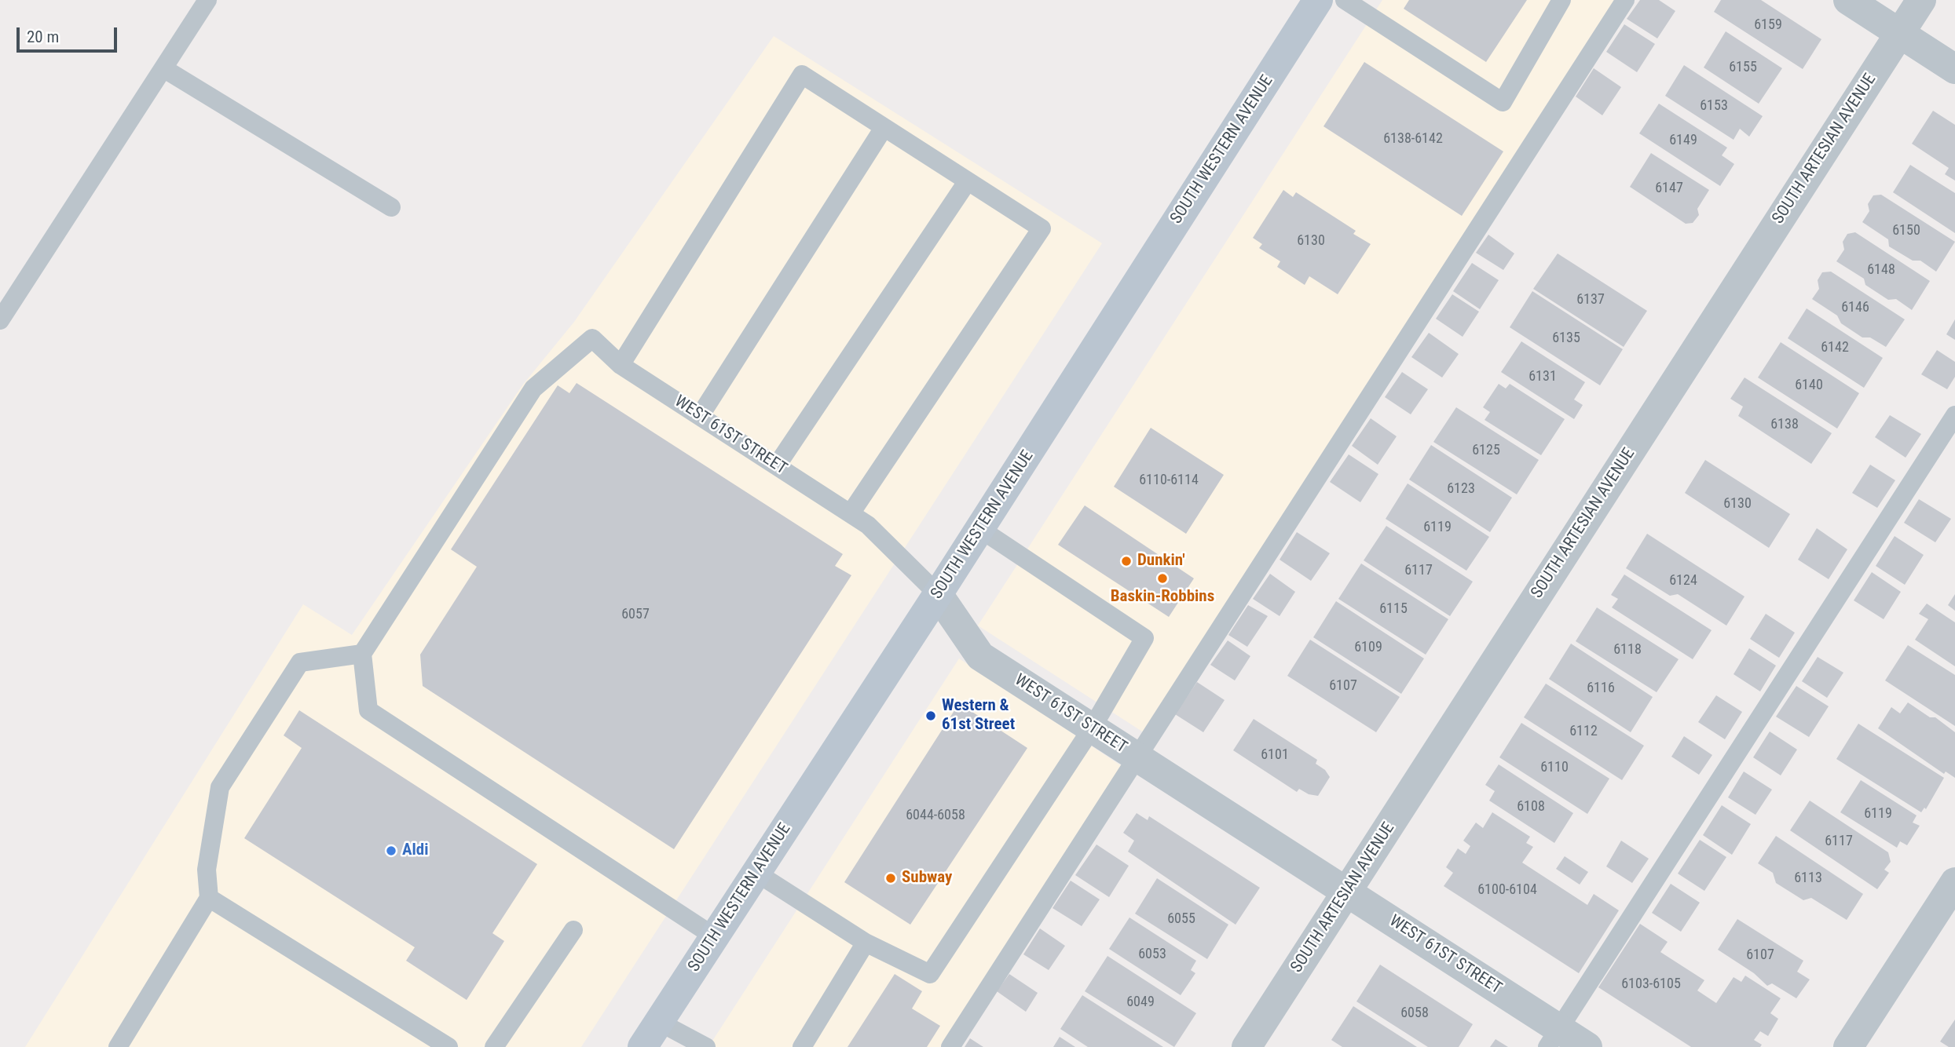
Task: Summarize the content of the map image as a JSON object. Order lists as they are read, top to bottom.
{
  "streets": {
    "main road": ["SOUTH WESTERN AVENUE"],
    "street": ["SOUTH ARTESIAN AVENUE", "WEST 61ST STREET"]
  },
  "crossings": [
    ["SOUTH ARTESIAN AVENUE", "WEST 61ST STREET"],
    ["SOUTH WESTERN AVENUE", "WEST 61ST STREET"]
  ],
  "places": [
    "Dunkin'",
    "Baskin-Robbins",
    "Western & 61st Street",
    "Aldi",
    "Subway"
  ],
  "house_numbers": [
    "6159",
    "6155",
    "6153",
    "6138-6142",
    "6149",
    "6147",
    "6150",
    "6130",
    "6148",
    "6137",
    "6146",
    "6135",
    "6142",
    "6131",
    "6140",
    "6138",
    "6125",
    "6110-6114",
    "6123",
    "6130",
    "6119",
    "6117",
    "6124",
    "6115",
    "6057",
    "6109",
    "6118",
    "6107",
    "6116",
    "6112",
    "6101",
    "6110",
    "6108",
    "6119",
    "6044-6058",
    "6117",
    "6113",
    "6100-6104",
    "6055",
    "6053",
    "6107",
    "6103-6105",
    "6049",
    "6058"
  ],
  "scale_bar": "20 m"
}
